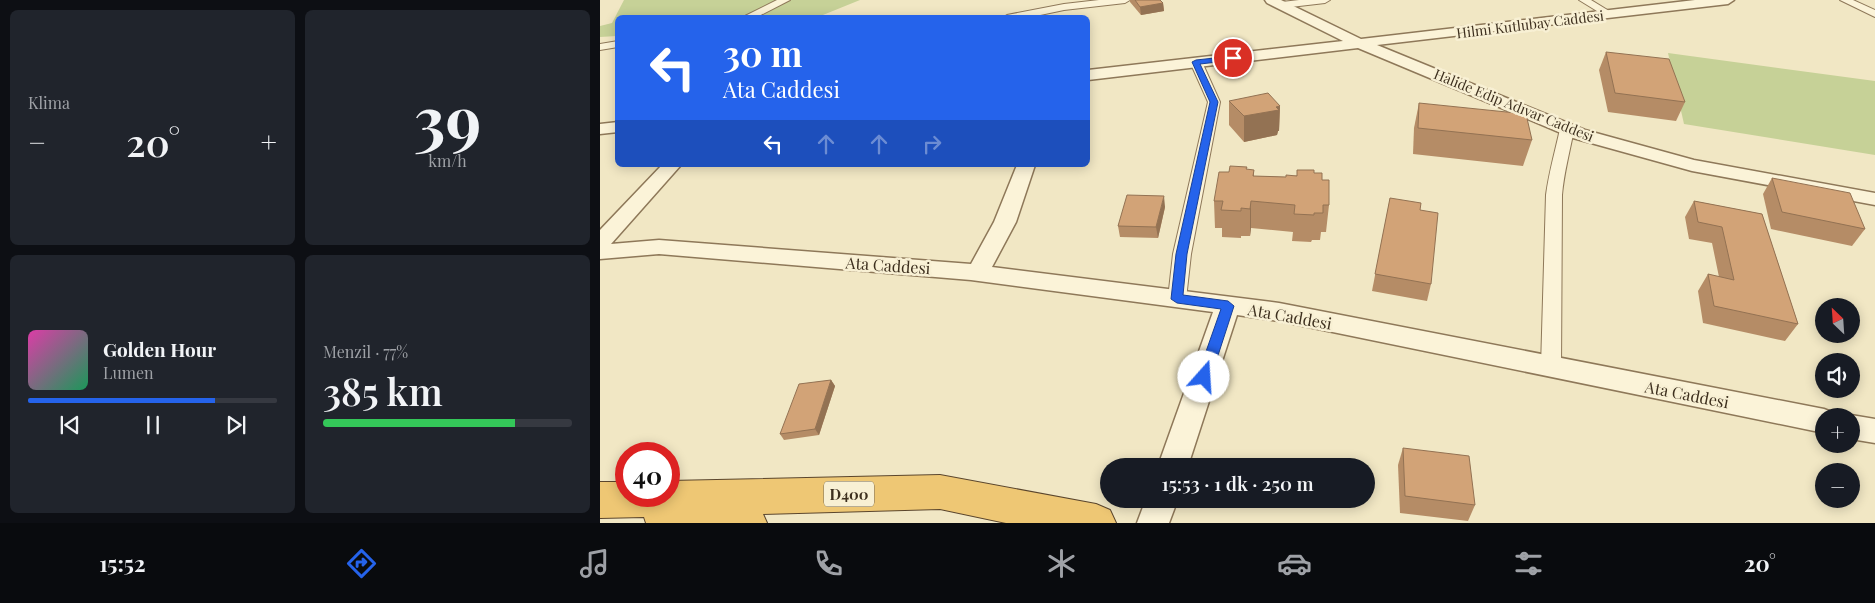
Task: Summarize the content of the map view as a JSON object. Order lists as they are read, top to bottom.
{
  "streets": {
    "highway": ["D400"],
    "street": ["Hilmi Kutlubay Caddesi", "Halide Edip Adıvar Caddesi", "Ata Caddesi"]
  },
  "crossings": [
    ["Hilmi Kutlubay Caddesi", "Halide Edip Adıvar Caddesi"]
  ],
  "north": "top left",
  "page": {
    "tile": [
      "Klima",
      ["39", "km/h"],
      ["Menzil · 77%", "385 km"]
    ],
    "turn": ["30 m", "Ata Caddesi"],
    "heat": ["−", "20°", "+"],
    "map_buttons": ["+", "−"],
    "song": ["Golden Hour", "Lumen"],
    "limit": "40",
    "trip": "15:53 · 1 dk · 250 m",
    "tabs": ["15:52", "20°"]
  }
}
